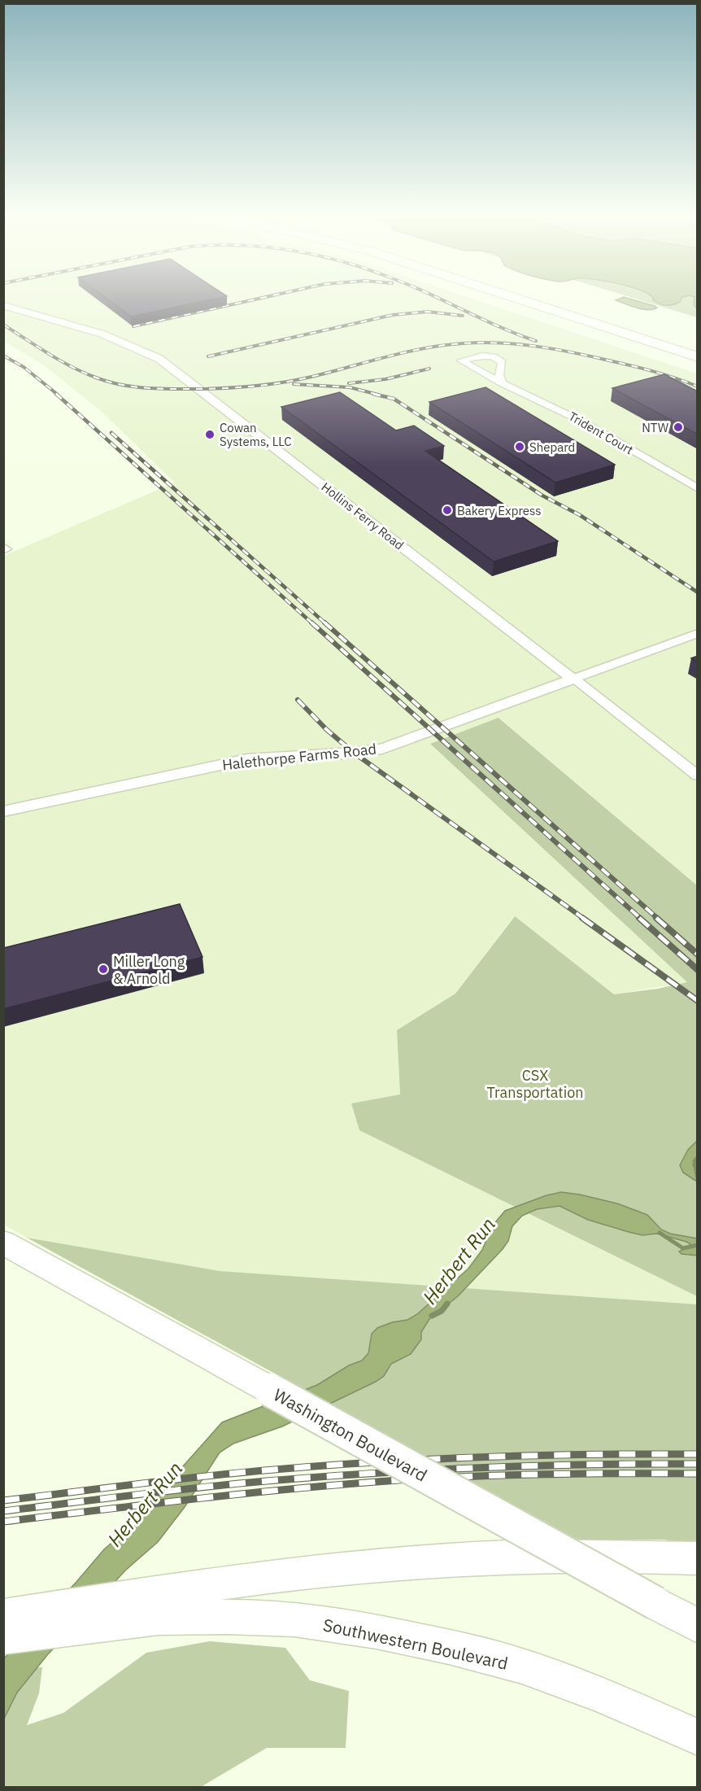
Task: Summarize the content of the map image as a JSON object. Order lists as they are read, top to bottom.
{
  "streets": {
    "main road": ["Washington Boulevard", "Southwestern Boulevard"],
    "street": ["Trident Court", "Hollins Ferry Road", "Halethorpe Farms Road"]
  },
  "crossings": [
    ["Hollins Ferry Road", "Halethorpe Farms Road"]
  ],
  "water": ["Herbert Run"],
  "parks": ["CSX Transportation"],
  "places": [
    "NTW",
    "Cowan Systems, LLC",
    "Shepard",
    "Bakery Express",
    "Miller Long & Arnold"
  ]
}
